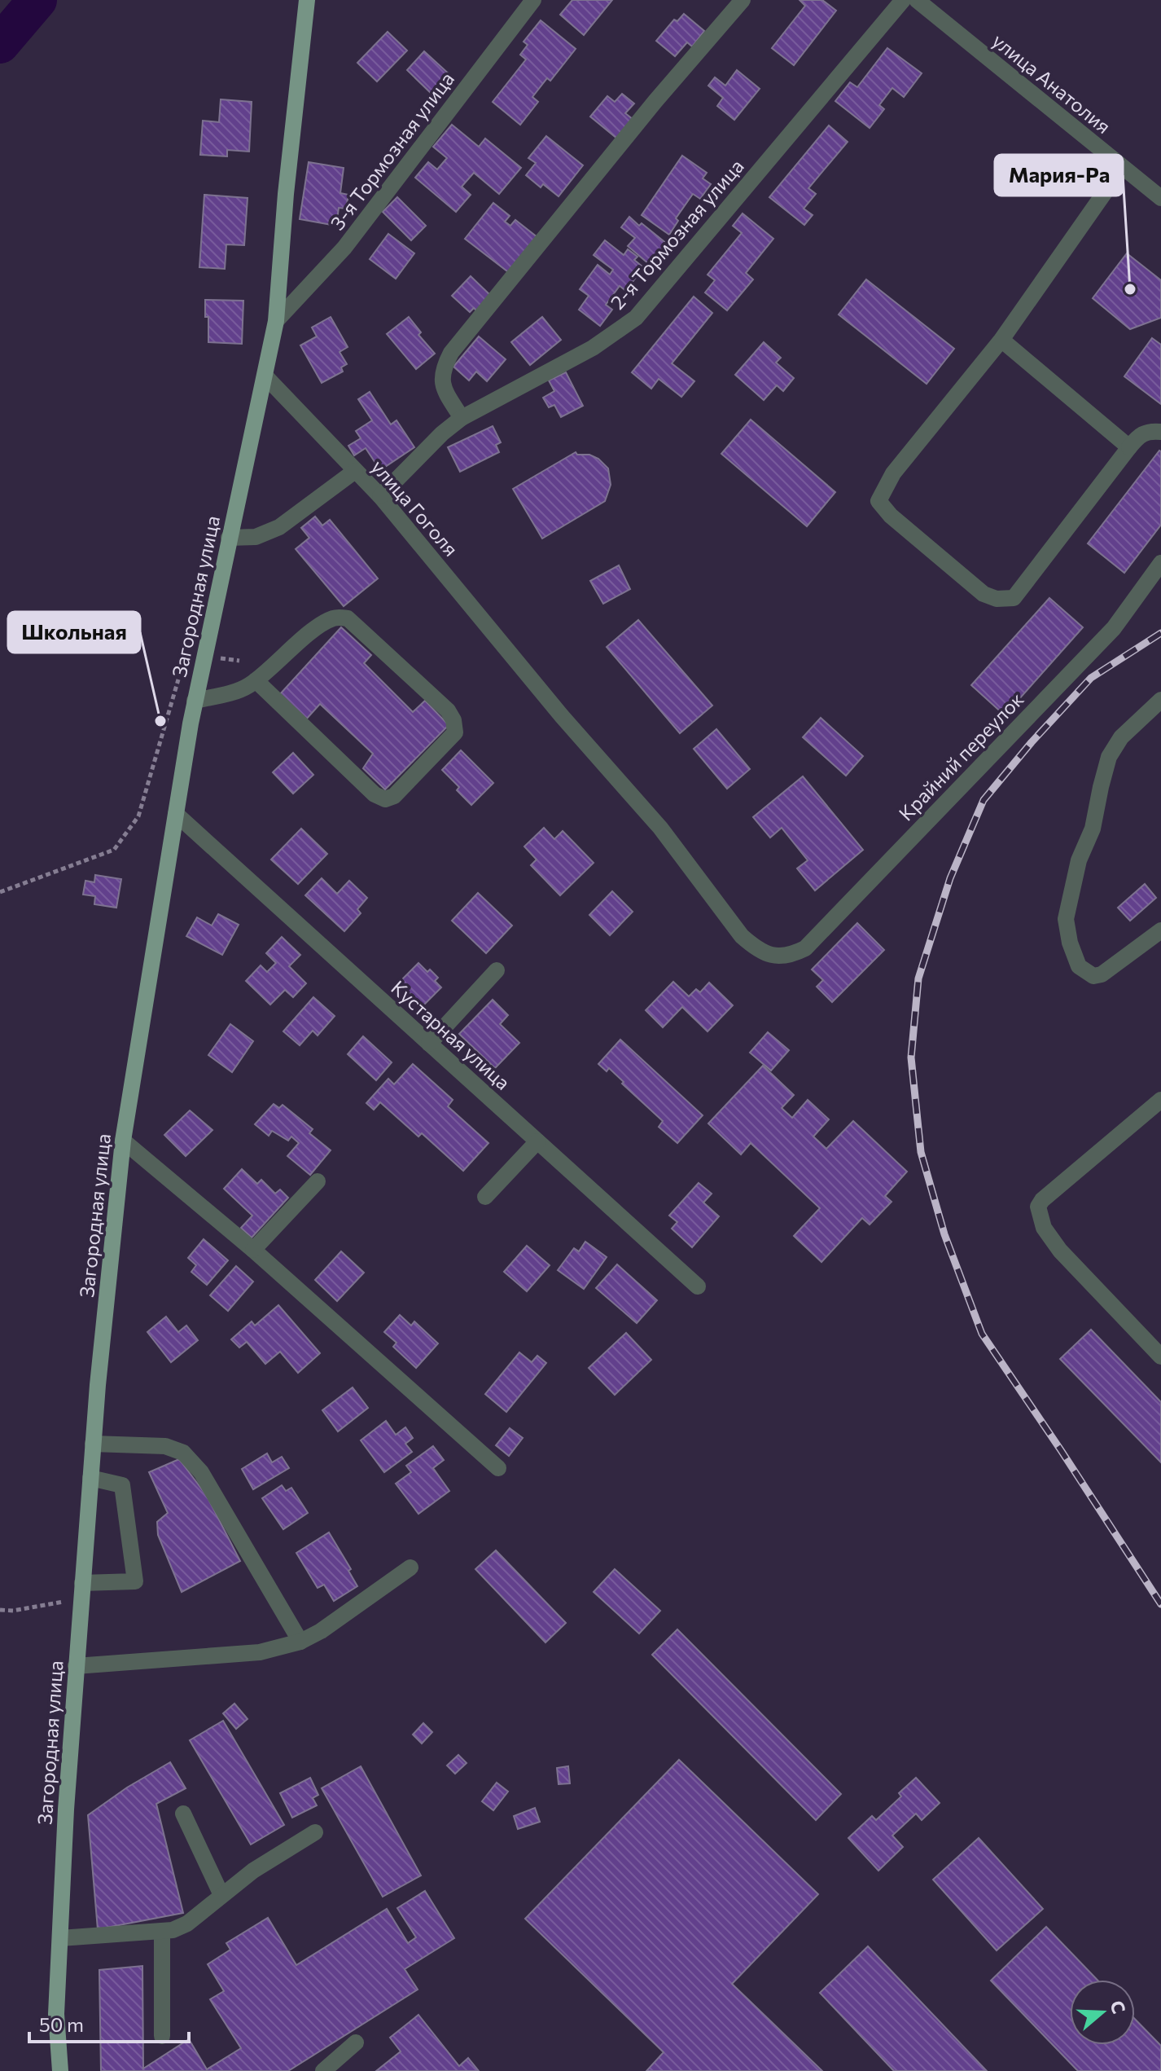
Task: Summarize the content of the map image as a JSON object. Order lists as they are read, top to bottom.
{
  "streets": {
    "main road": ["Загородная улица"],
    "street": [
      "улица Анатолия",
      "3-я Тормозная улица",
      "2-я Тормозная улица",
      "улица Гоголя",
      "Крайний переулок",
      "Кустарная улица"
    ]
  },
  "crossings": [
    ["2-я Тормозная улица", "улица Гоголя"],
    ["улица Гоголя", "Загородная улица"],
    ["улица Гоголя", "Крайний переулок"],
    ["Загородная улица", "Кустарная улица"]
  ],
  "places": ["Мария-Ра", "Школьная"],
  "scale_bar": "50 m",
  "north": "right"
}
